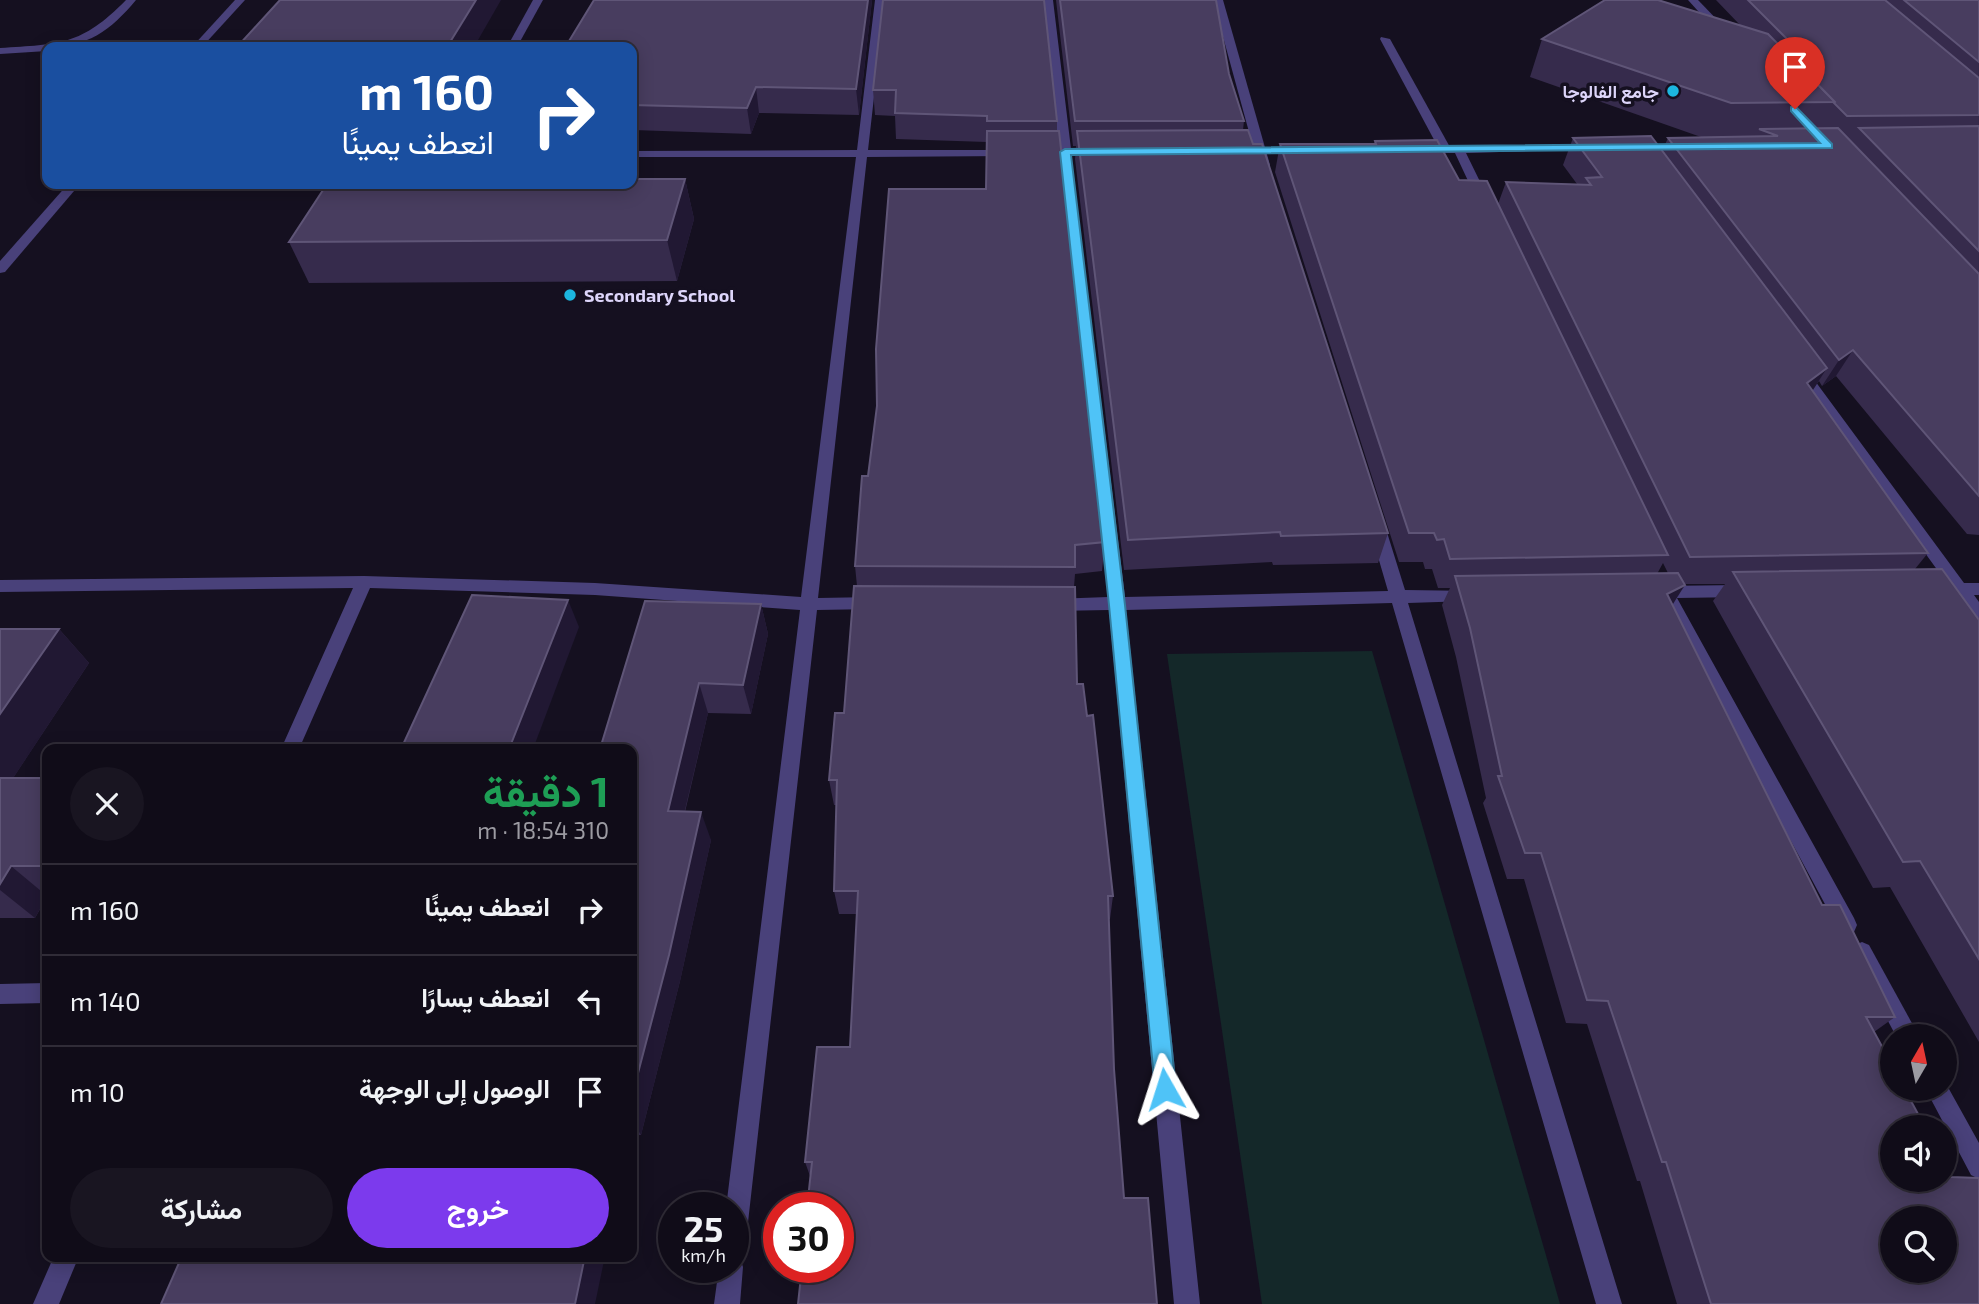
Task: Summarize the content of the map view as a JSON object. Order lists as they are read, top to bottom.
{
  "places": ["جامع الفالوجا", "Secondary School"],
  "north": "top",
  "page": {
    "turn": ["160 m", "انعطف يمينًا"],
    "heading": ["1 دقيقة", "310 m · 18:54"],
    "list": [
      {
        "name": "انعطف يمينًا",
        "value": "160 m"
      },
      {
        "name": "انعطف يسارًا",
        "value": "140 m"
      },
      {
        "name": "الوصول إلى الوجهة",
        "value": "10 m"
      }
    ],
    "buttons": ["خروج", "مشاركة"],
    "speed": "25 km/h",
    "limit": "30"
  }
}
